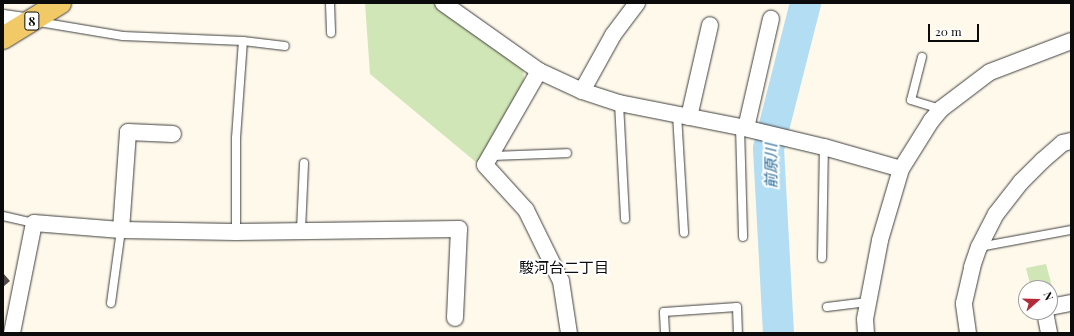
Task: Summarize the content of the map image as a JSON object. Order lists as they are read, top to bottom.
{
  "streets": {
    "main road": ["8"]
  },
  "districts": ["駿河台二丁目"],
  "water": ["前原川"],
  "scale_bar": "20 m",
  "north": "right"
}
